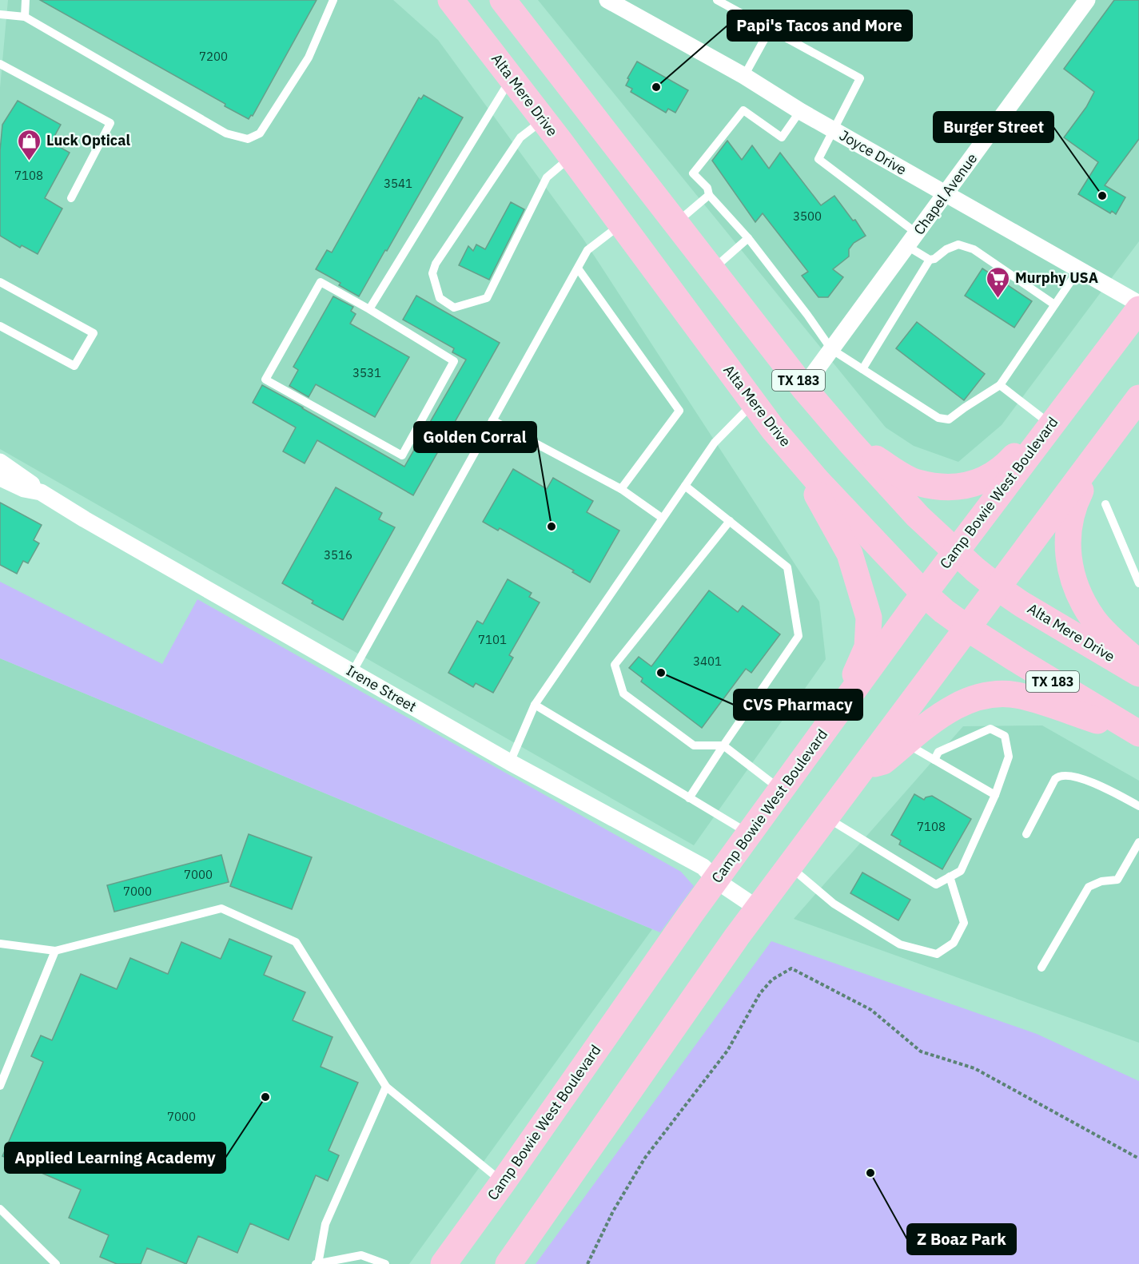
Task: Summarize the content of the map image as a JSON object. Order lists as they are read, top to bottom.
{
  "streets": {
    "main road": ["Alta Mere Drive", "TX 183", "Camp Bowie West Boulevard"],
    "street": ["Joyce Drive", "Chapel Avenue", "Irene Street"]
  },
  "crossings": [
    ["Alta Mere Drive", "Chapel Avenue"],
    ["Alta Mere Drive", "Camp Bowie West Boulevard"],
    ["Joyce Drive", "Chapel Avenue"],
    ["Camp Bowie West Boulevard", "Irene Street"]
  ],
  "places": {
    "other": [
      "Papi's Tacos and More",
      "Burger Street",
      "Golden Corral",
      "CVS Pharmacy",
      "Applied Learning Academy",
      "Z Boaz Park"
    ],
    "shop": ["Luck Optical"],
    "supermarket": ["Murphy USA"]
  },
  "house_numbers": [
    "7200",
    "7108",
    "3541",
    "3500",
    "3531",
    "3516",
    "7101",
    "3401",
    "7108",
    "7000",
    "7000",
    "7000"
  ]
}
